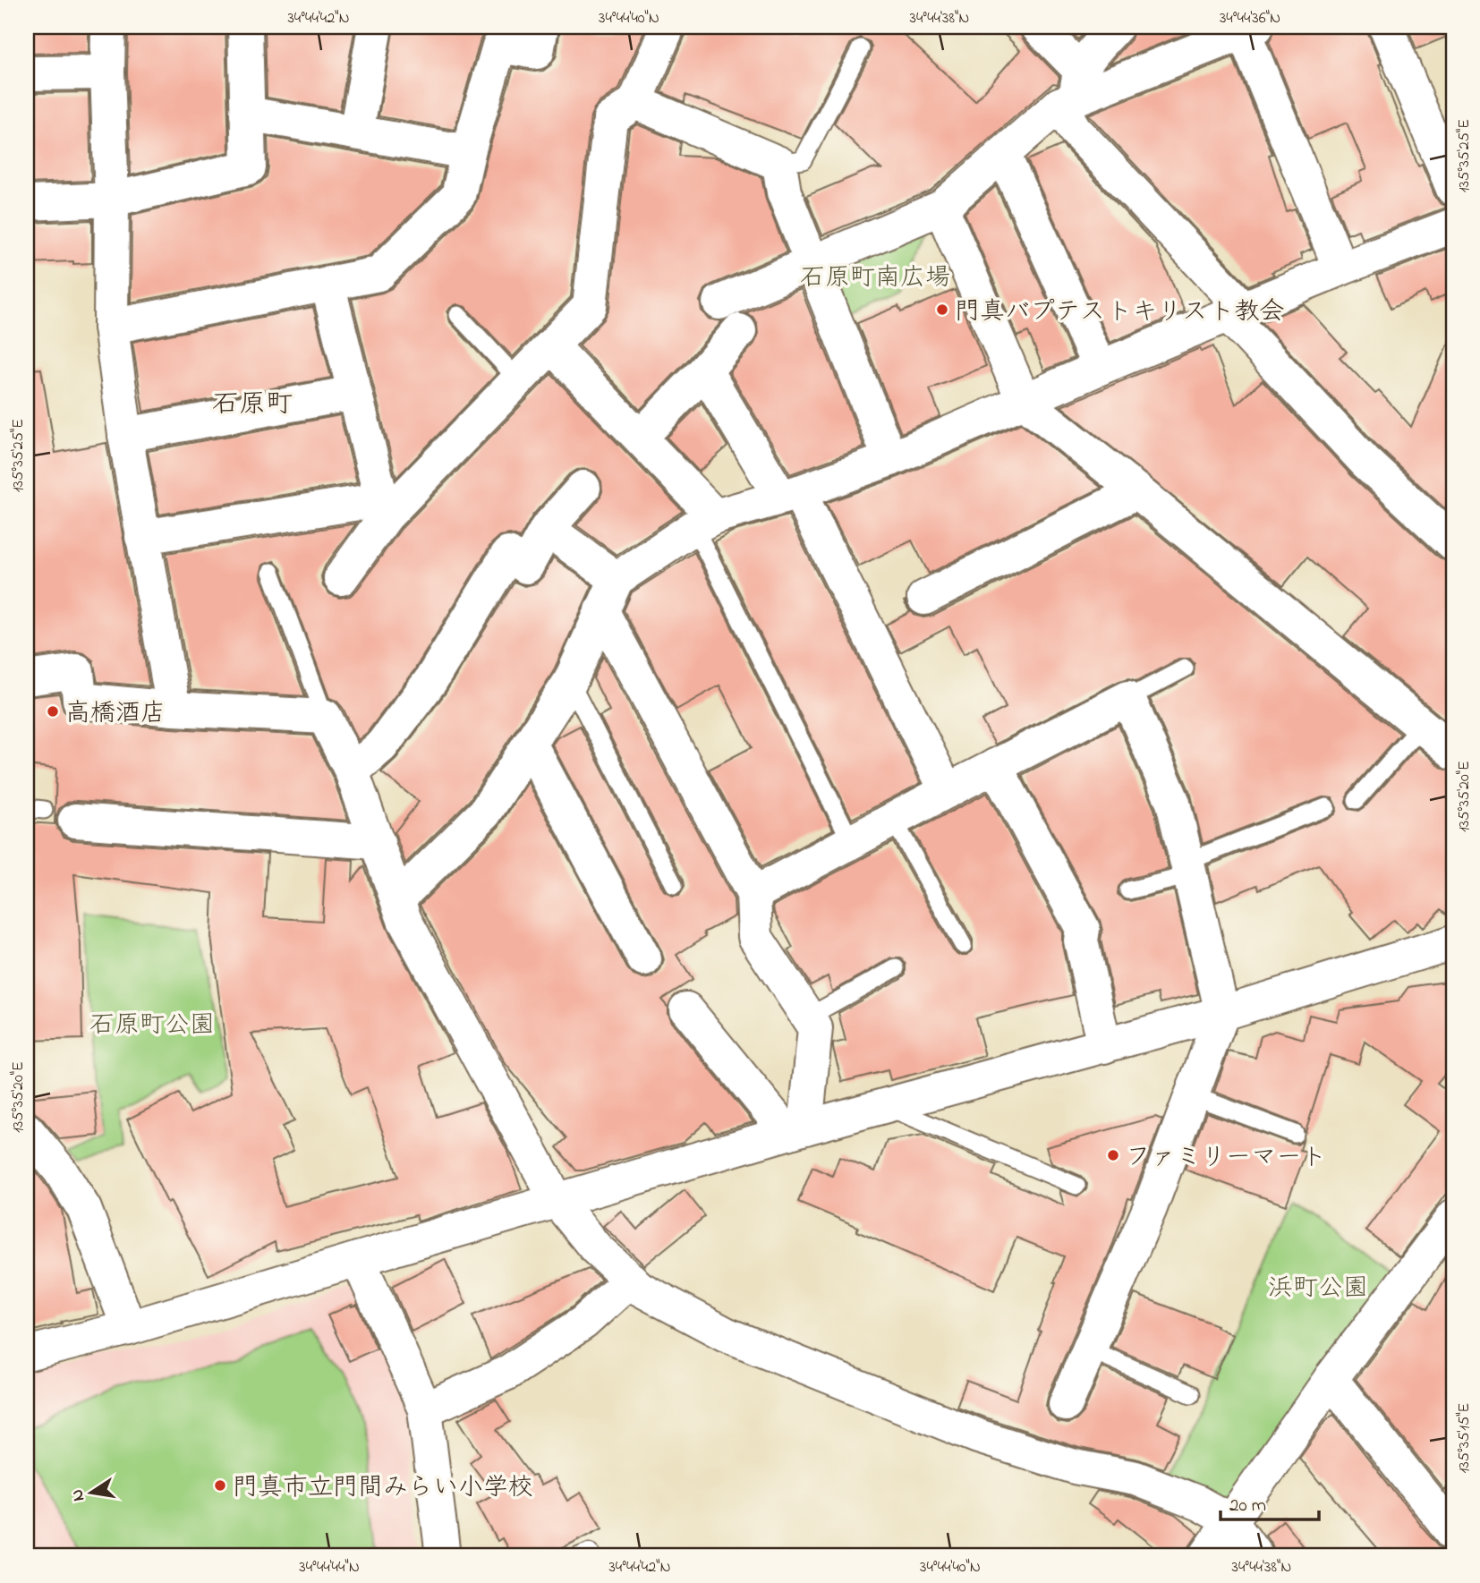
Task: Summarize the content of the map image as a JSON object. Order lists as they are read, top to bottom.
{
  "districts": ["石原町"],
  "parks": ["石原町南広場", "石原町公園", "浜町公園"],
  "places": [
    "門真バプテストキリスト教会",
    "高橋酒店",
    "ファミリーマート",
    "門真市立門間みらい小学校"
  ],
  "scale_bar": "20 m",
  "north": "left",
  "coordinates": [
    "34°44'42\"N",
    "34°44'40\"N",
    "34°44'38\"N",
    "34°44'36\"N",
    "135°35'25\"E",
    "135°35'20\"E",
    "135°35'15\"E",
    "34°44'44\"N"
  ]
}
